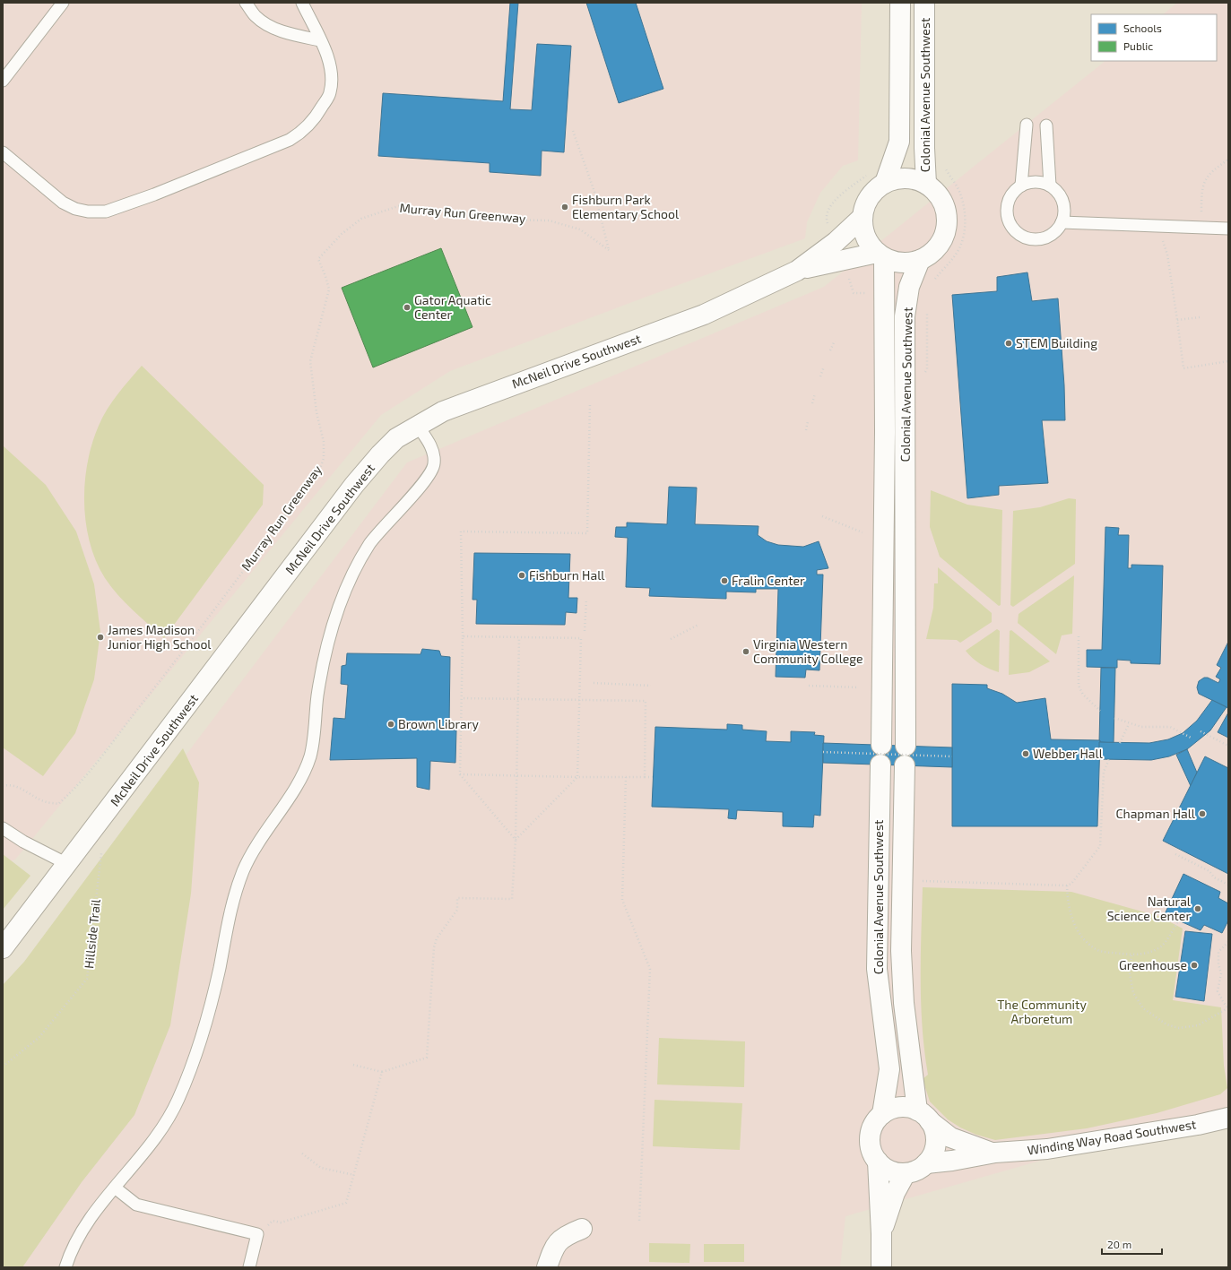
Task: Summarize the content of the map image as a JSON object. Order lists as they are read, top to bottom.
{
  "streets": {
    "main road": ["Colonial Avenue Southwest", "McNeil Drive Southwest", "Winding Way Road Southwest"],
    "path": ["Murray Run Greenway", "Hillside Trail"]
  },
  "crossings": [
    ["Colonial Avenue Southwest", "McNeil Drive Southwest"],
    ["Colonial Avenue Southwest", "Winding Way Road Southwest"],
    ["McNeil Drive Southwest", "Hillside Trail"]
  ],
  "parks": ["The Community Arboretum"],
  "places": [
    "Fishburn Park Elementary School",
    "Gator Aquatic Center",
    "STEM Building",
    "Fishburn Hall",
    "Fralin Center",
    "James Madison Junior High School",
    "Virginia Western Community College",
    "Brown Library",
    "Webber Hall",
    "Chapman Hall",
    "Natural Science Center",
    "Greenhouse"
  ],
  "legend": ["Schools", "Public"],
  "scale_bar": "20 m"
}
